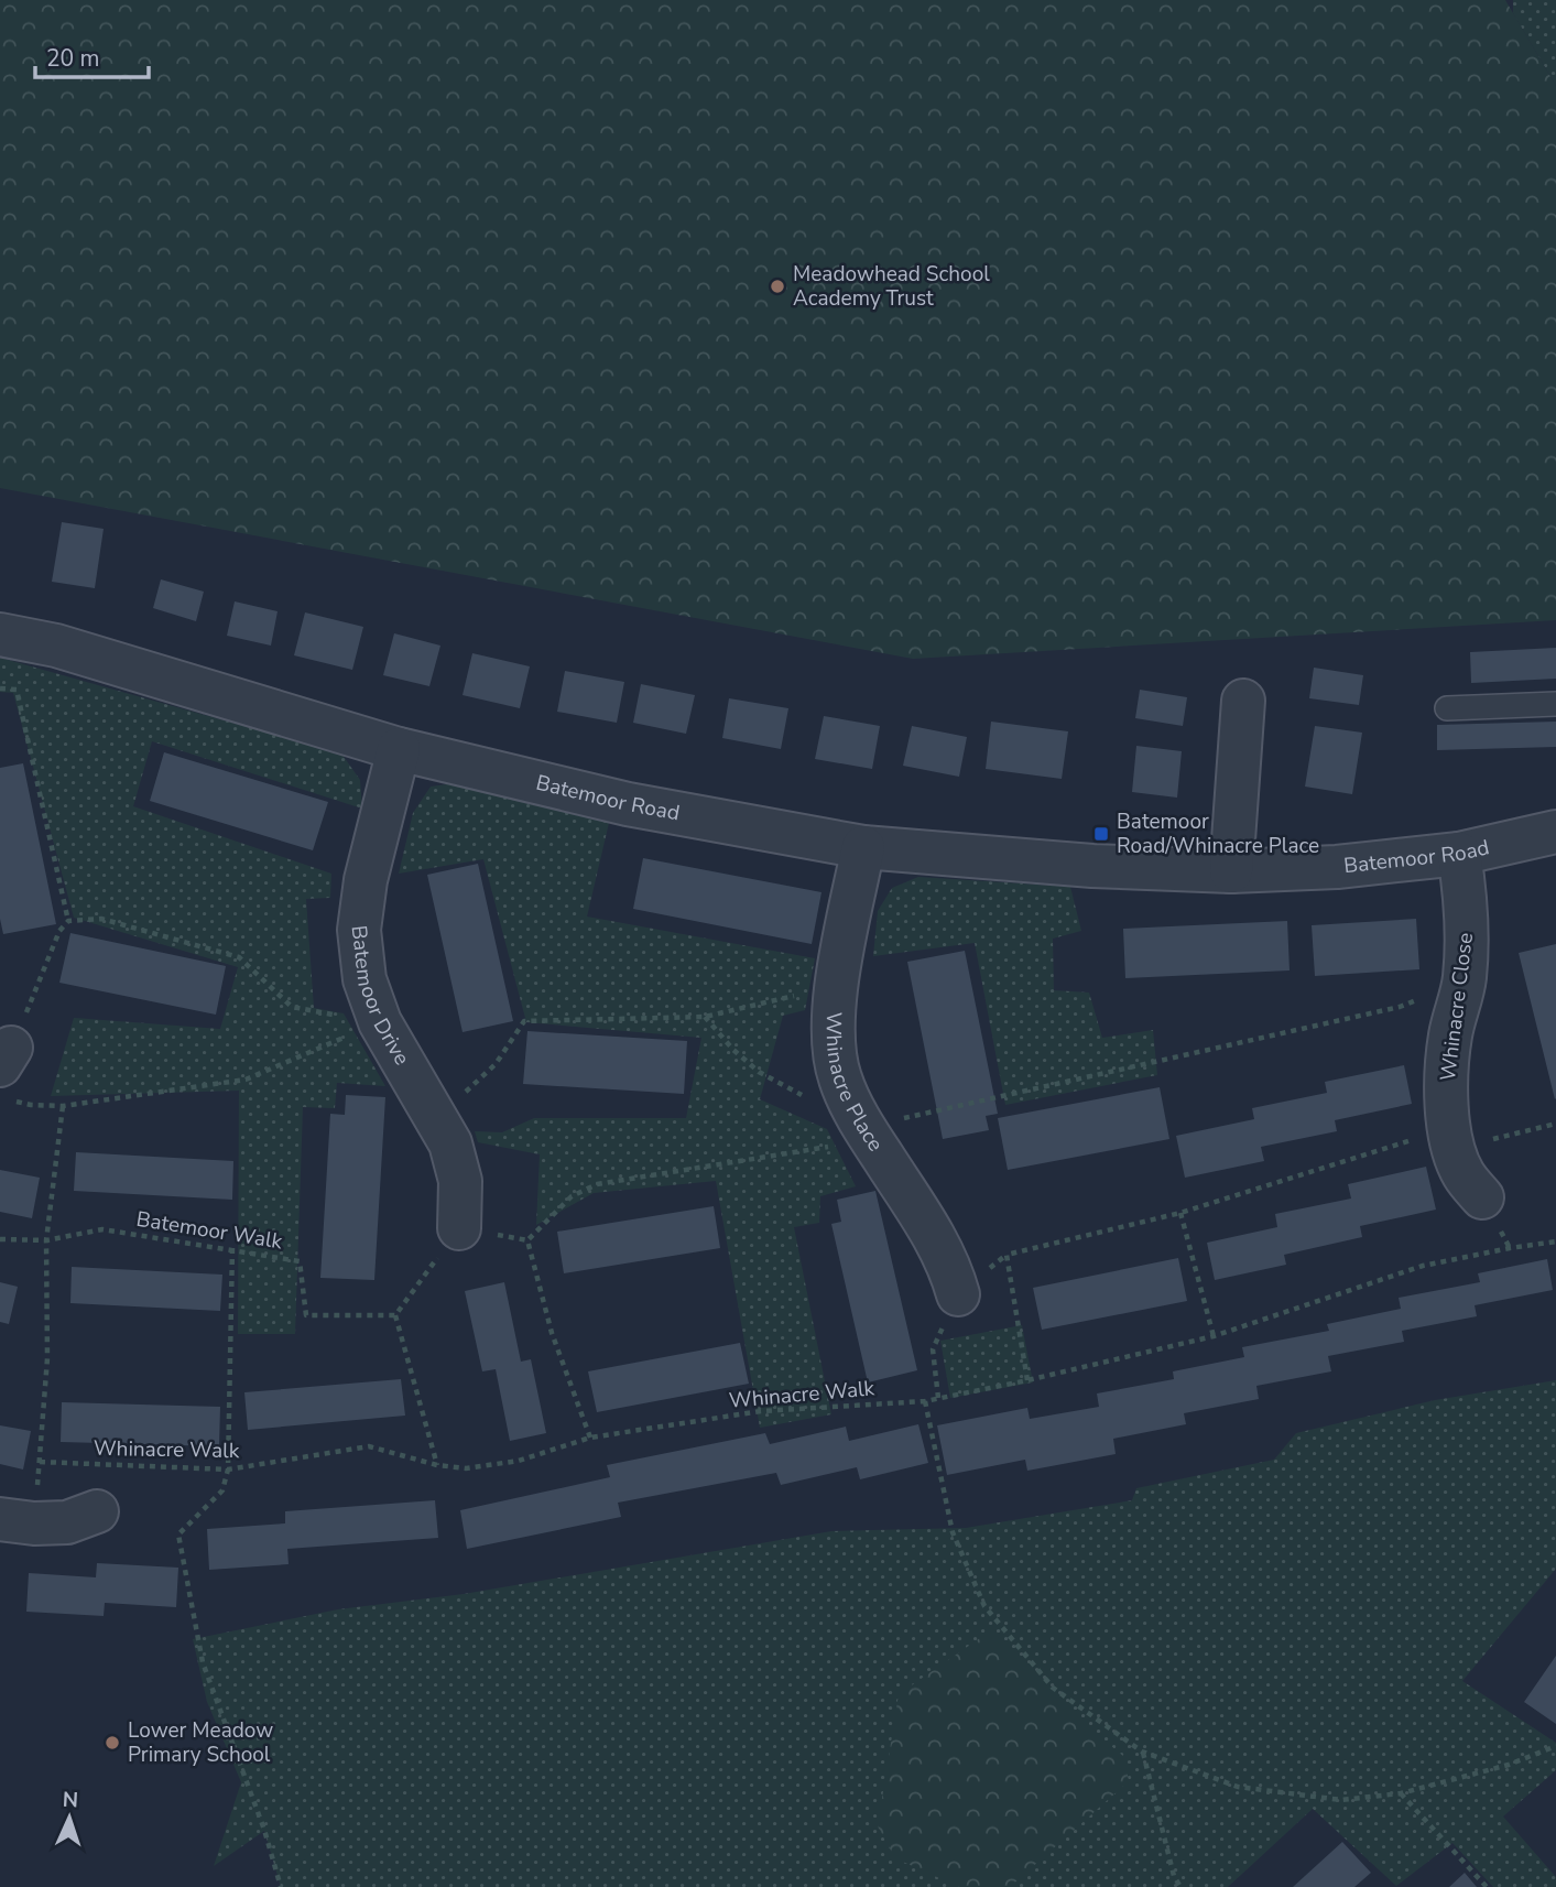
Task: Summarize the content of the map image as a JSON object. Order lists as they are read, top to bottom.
{
  "streets": {
    "street": [
      "Batemoor Road",
      "Batemoor Drive",
      "Whinacre Close",
      "Whinacre Place"
    ],
    "path": ["Batemoor Walk", "Whinacre Walk"]
  },
  "crossings": [
    ["Batemoor Road", "Batemoor Drive"],
    ["Batemoor Road", "Whinacre Close"],
    ["Batemoor Road", "Whinacre Place"]
  ],
  "places": {
    "other": ["Meadowhead School Academy Trust", "Lower Meadow Primary School"],
    "transit": ["Batemoor Road/Whinacre Place"]
  },
  "scale_bar": "20 m",
  "north": "top"
}
